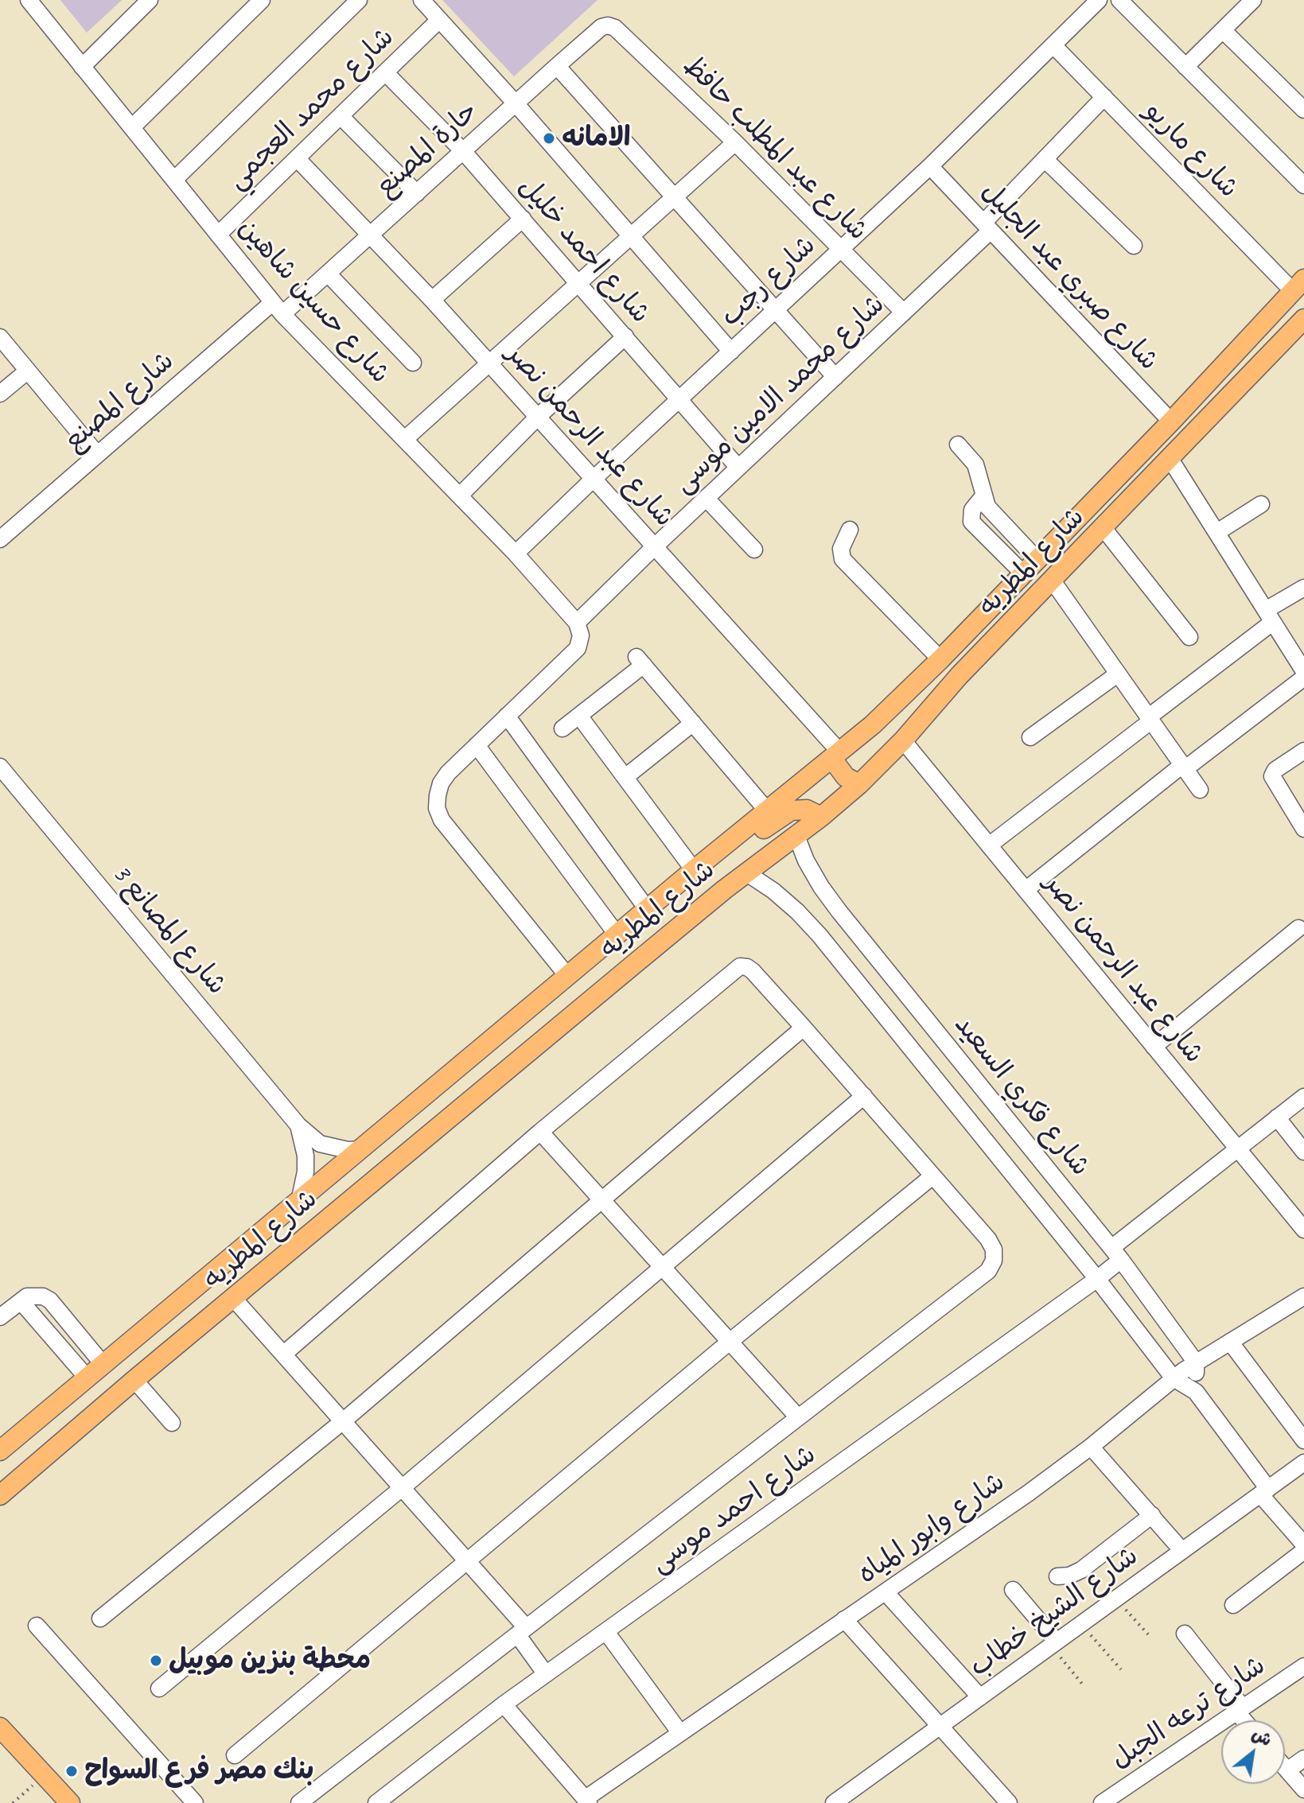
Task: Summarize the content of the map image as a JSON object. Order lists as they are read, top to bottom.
{
  "streets": {
    "main road": ["شارع المطريه"],
    "street": [
      "شارع محمد العجمي",
      "شارع عبد المطلب حافظ",
      "حارة المصنع",
      "شارع ماريو",
      "شارع احمد خليل",
      "شارع صبري عبد الجليل",
      "شارع رجب",
      "شارع حسين شاهين",
      "شارع محمد الامين موسى",
      "شارع المصنع",
      "شارع عبد الرحمن نصر",
      "شارع المصانع 3",
      "شارع فكري السعيد",
      "شارع احمد موسى",
      "شارع وابور المياه",
      "شارع الشيخ خطاب",
      "شارع ترعه الجبل"
    ]
  },
  "crossings": [
    ["شارع محمد العجمي", "شارع احمد خليل"],
    ["شارع محمد العجمي", "شارع حسين شاهين"],
    ["شارع محمد العجمي", "شارع عبد الرحمن نصر"],
    ["شارع عبد المطلب حافظ", "حارة المصنع"],
    ["شارع عبد المطلب حافظ", "شارع رجب"],
    ["شارع عبد المطلب حافظ", "شارع محمد الامين موسى"],
    ["حارة المصنع", "شارع احمد خليل"],
    ["حارة المصنع", "شارع حسين شاهين"],
    ["حارة المصنع", "شارع المصنع"],
    ["حارة المصنع", "شارع عبد الرحمن نصر"],
    ["شارع ماريو", "شارع رجب"],
    ["شارع ماريو", "شارع محمد الامين موسى"],
    ["شارع ماريو", "شارع المطريه"],
    ["شارع احمد خليل", "شارع رجب"],
    ["شارع احمد خليل", "شارع محمد الامين موسى"],
    ["شارع صبري عبد الجليل", "شارع رجب"],
    ["شارع صبري عبد الجليل", "شارع محمد الامين موسى"],
    ["شارع صبري عبد الجليل", "شارع المطريه"],
    ["شارع رجب", "شارع حسين شاهين"],
    ["شارع رجب", "شارع عبد الرحمن نصر"],
    ["شارع حسين شاهين", "شارع محمد الامين موسى"],
    ["شارع حسين شاهين", "شارع المصنع"],
    ["شارع محمد الامين موسى", "شارع عبد الرحمن نصر"],
    ["شارع عبد الرحمن نصر", "شارع المطريه"],
    ["شارع عبد الرحمن نصر", "شارع احمد موسى"],
    ["شارع المطريه", "شارع المصانع 3"],
    ["شارع المطريه", "شارع فكري السعيد"],
    ["شارع فكري السعيد", "شارع احمد موسى"],
    ["شارع فكري السعيد", "شارع وابور المياه"],
    ["شارع فكري السعيد", "شارع الشيخ خطاب"]
  ],
  "places": ["الامانه", "محطة بنزين موبيل", "بنك مصر فرع السواح"],
  "north": "top right"
}
